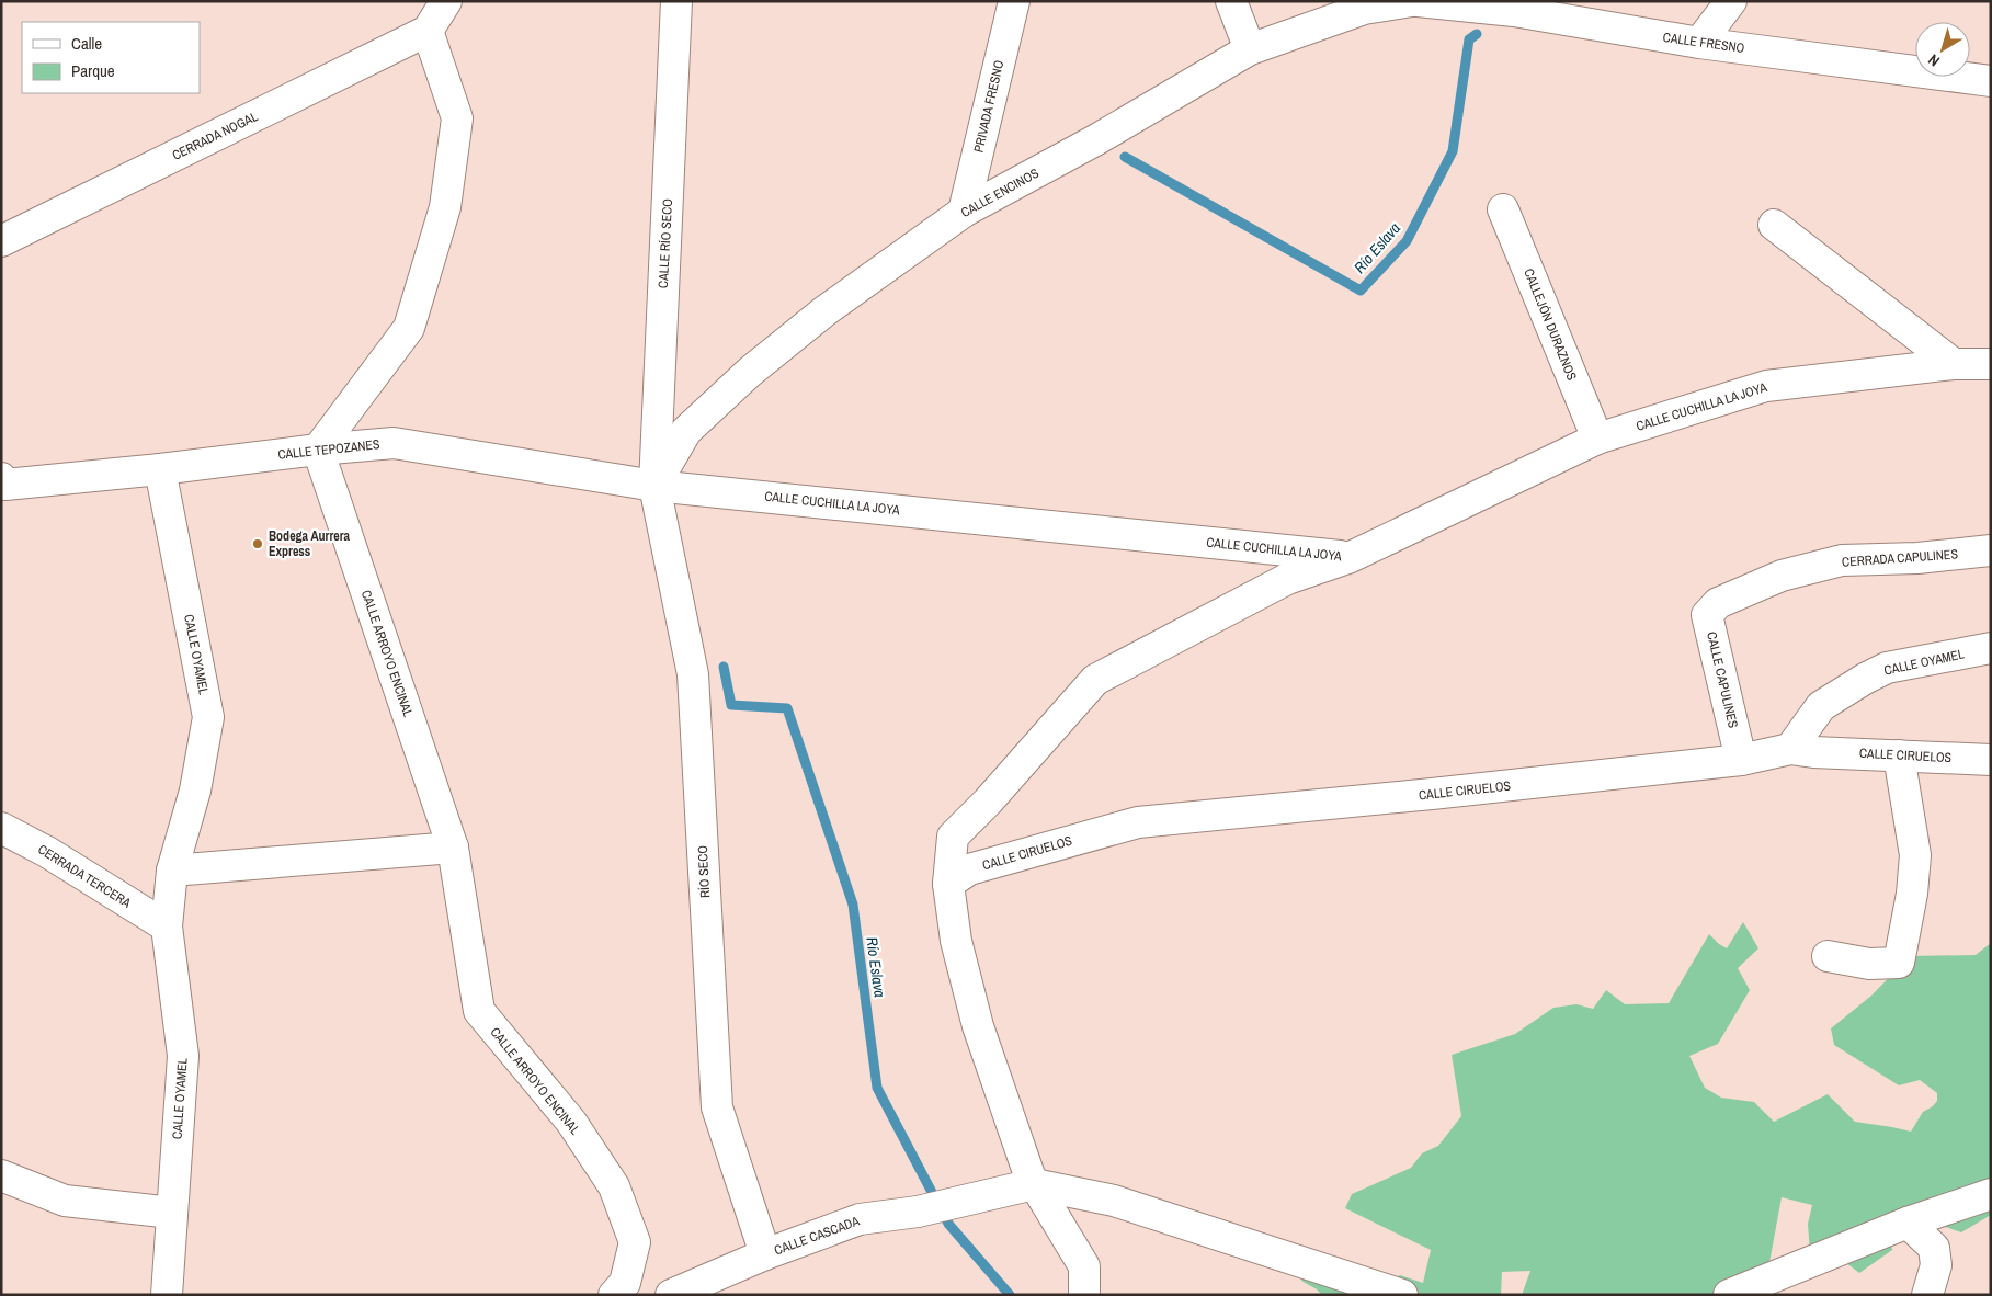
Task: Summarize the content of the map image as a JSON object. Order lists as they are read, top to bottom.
{
  "streets": {
    "street": [
      "CALLE FRESNO",
      "PRIVADA FRESNO",
      "CERRADA NOGAL",
      "CALLE ENCINOS",
      "CALLE RÍO SECO",
      "CALLEJÓN DURAZNOS",
      "CALLE CUCHILLA LA JOYA",
      "CALLE TEPOZANES",
      "CERRADA CAPULINES",
      "CALLE ARROYO ENCINAL",
      "CALLE OYAMEL",
      "CALLE CAPULINES",
      "CALLE CIRUELOS",
      "RÍO SECO",
      "CERRADA TERCERA",
      "CALLE CASCADA"
    ]
  },
  "crossings": [
    ["PRIVADA FRESNO", "CALLE ENCINOS"],
    ["CALLE ENCINOS", "CALLE RÍO SECO"],
    ["CALLE ENCINOS", "CALLE CUCHILLA LA JOYA"],
    ["CALLE ENCINOS", "CALLE TEPOZANES"],
    ["CALLE ENCINOS", "RÍO SECO"],
    ["CALLE RÍO SECO", "CALLE CUCHILLA LA JOYA"],
    ["CALLE RÍO SECO", "CALLE TEPOZANES"],
    ["CALLE RÍO SECO", "RÍO SECO"],
    ["CALLEJÓN DURAZNOS", "CALLE CUCHILLA LA JOYA"],
    ["CALLE CUCHILLA LA JOYA", "CALLE TEPOZANES"],
    ["CALLE CUCHILLA LA JOYA", "RÍO SECO"],
    ["CALLE TEPOZANES", "CALLE ARROYO ENCINAL"],
    ["CALLE TEPOZANES", "CALLE OYAMEL"],
    ["CALLE TEPOZANES", "RÍO SECO"],
    ["CERRADA CAPULINES", "CALLE CAPULINES"],
    ["CALLE OYAMEL", "CALLE CIRUELOS"],
    ["CALLE OYAMEL", "CERRADA TERCERA"],
    ["CALLE CAPULINES", "CALLE CIRUELOS"],
    ["RÍO SECO", "CALLE CASCADA"]
  ],
  "water": ["Río Eslava"],
  "places": ["Bodega Aurrera Express"],
  "legend": ["Calle", "Parque"],
  "north": "bottom left"
}
